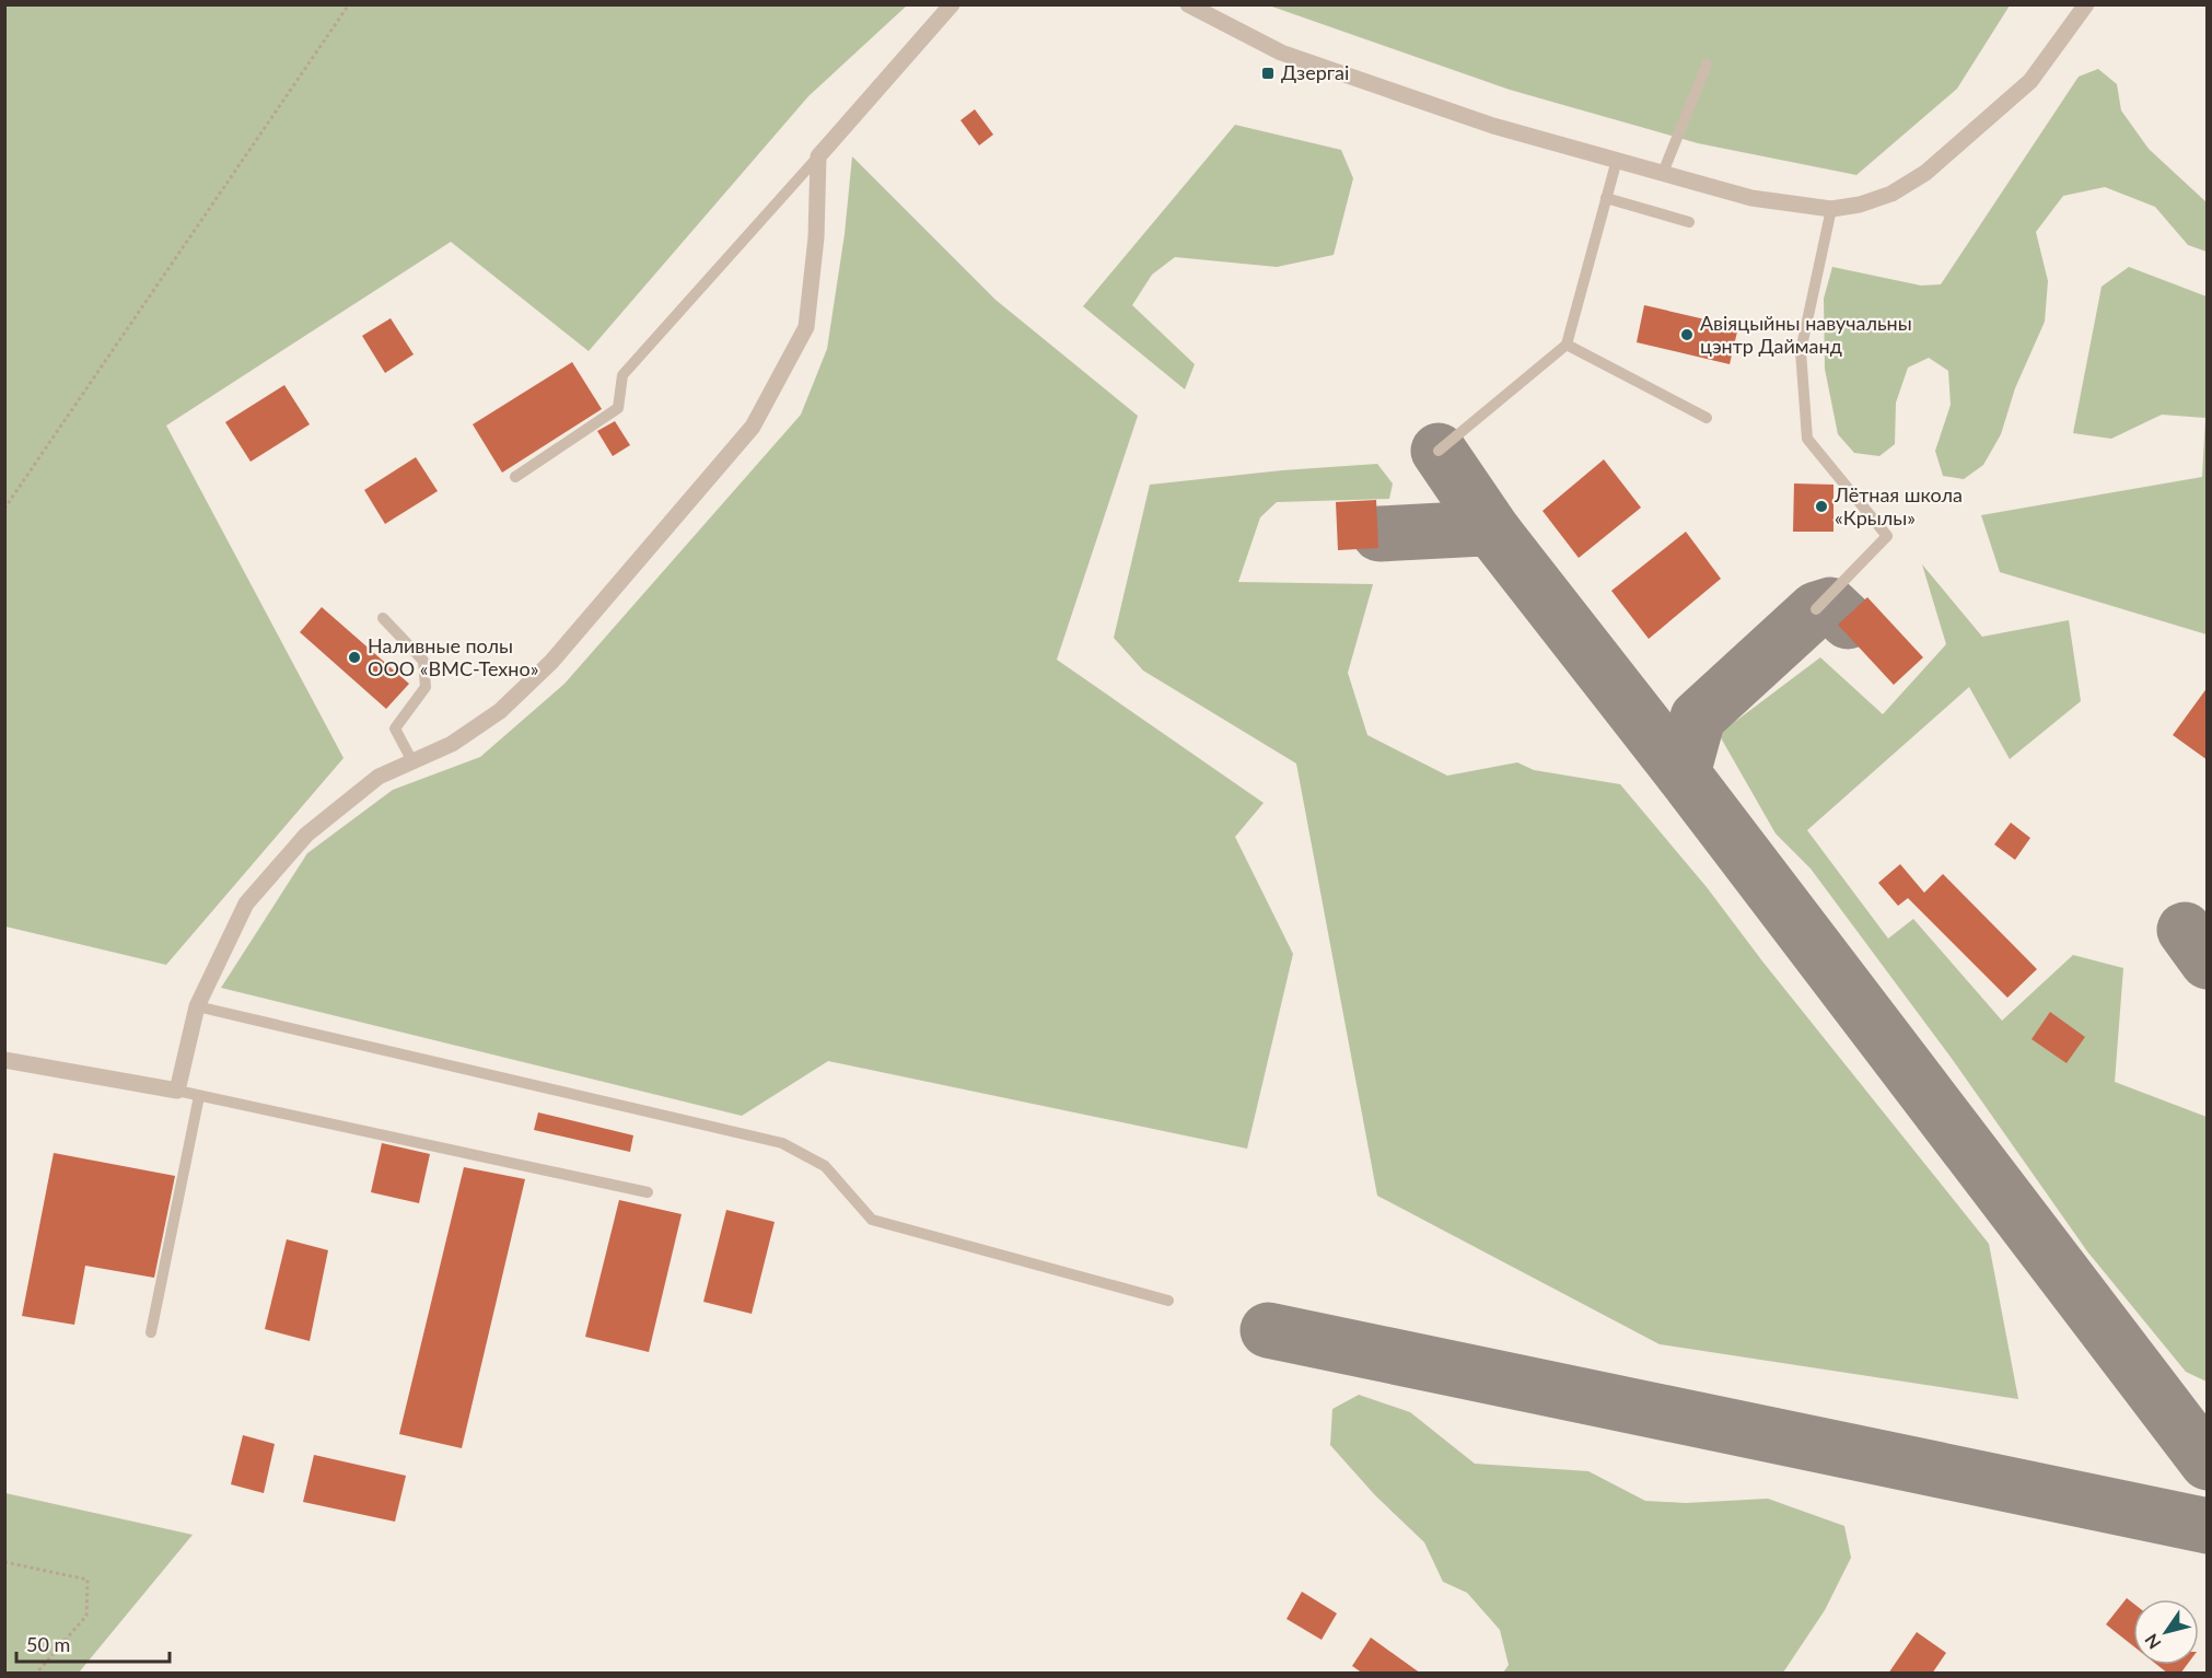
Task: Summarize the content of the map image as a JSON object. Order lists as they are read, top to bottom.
{
  "places": {
    "transit": ["Дзергаі"],
    "other": ["Авіяцыйны навучальны цэнтр Дайманд", "Лётная школа «Крылы»", "Наливные полы ООО «ВМС-Техно»"]
  },
  "scale_bar": "50 m",
  "north": "bottom left"
}
